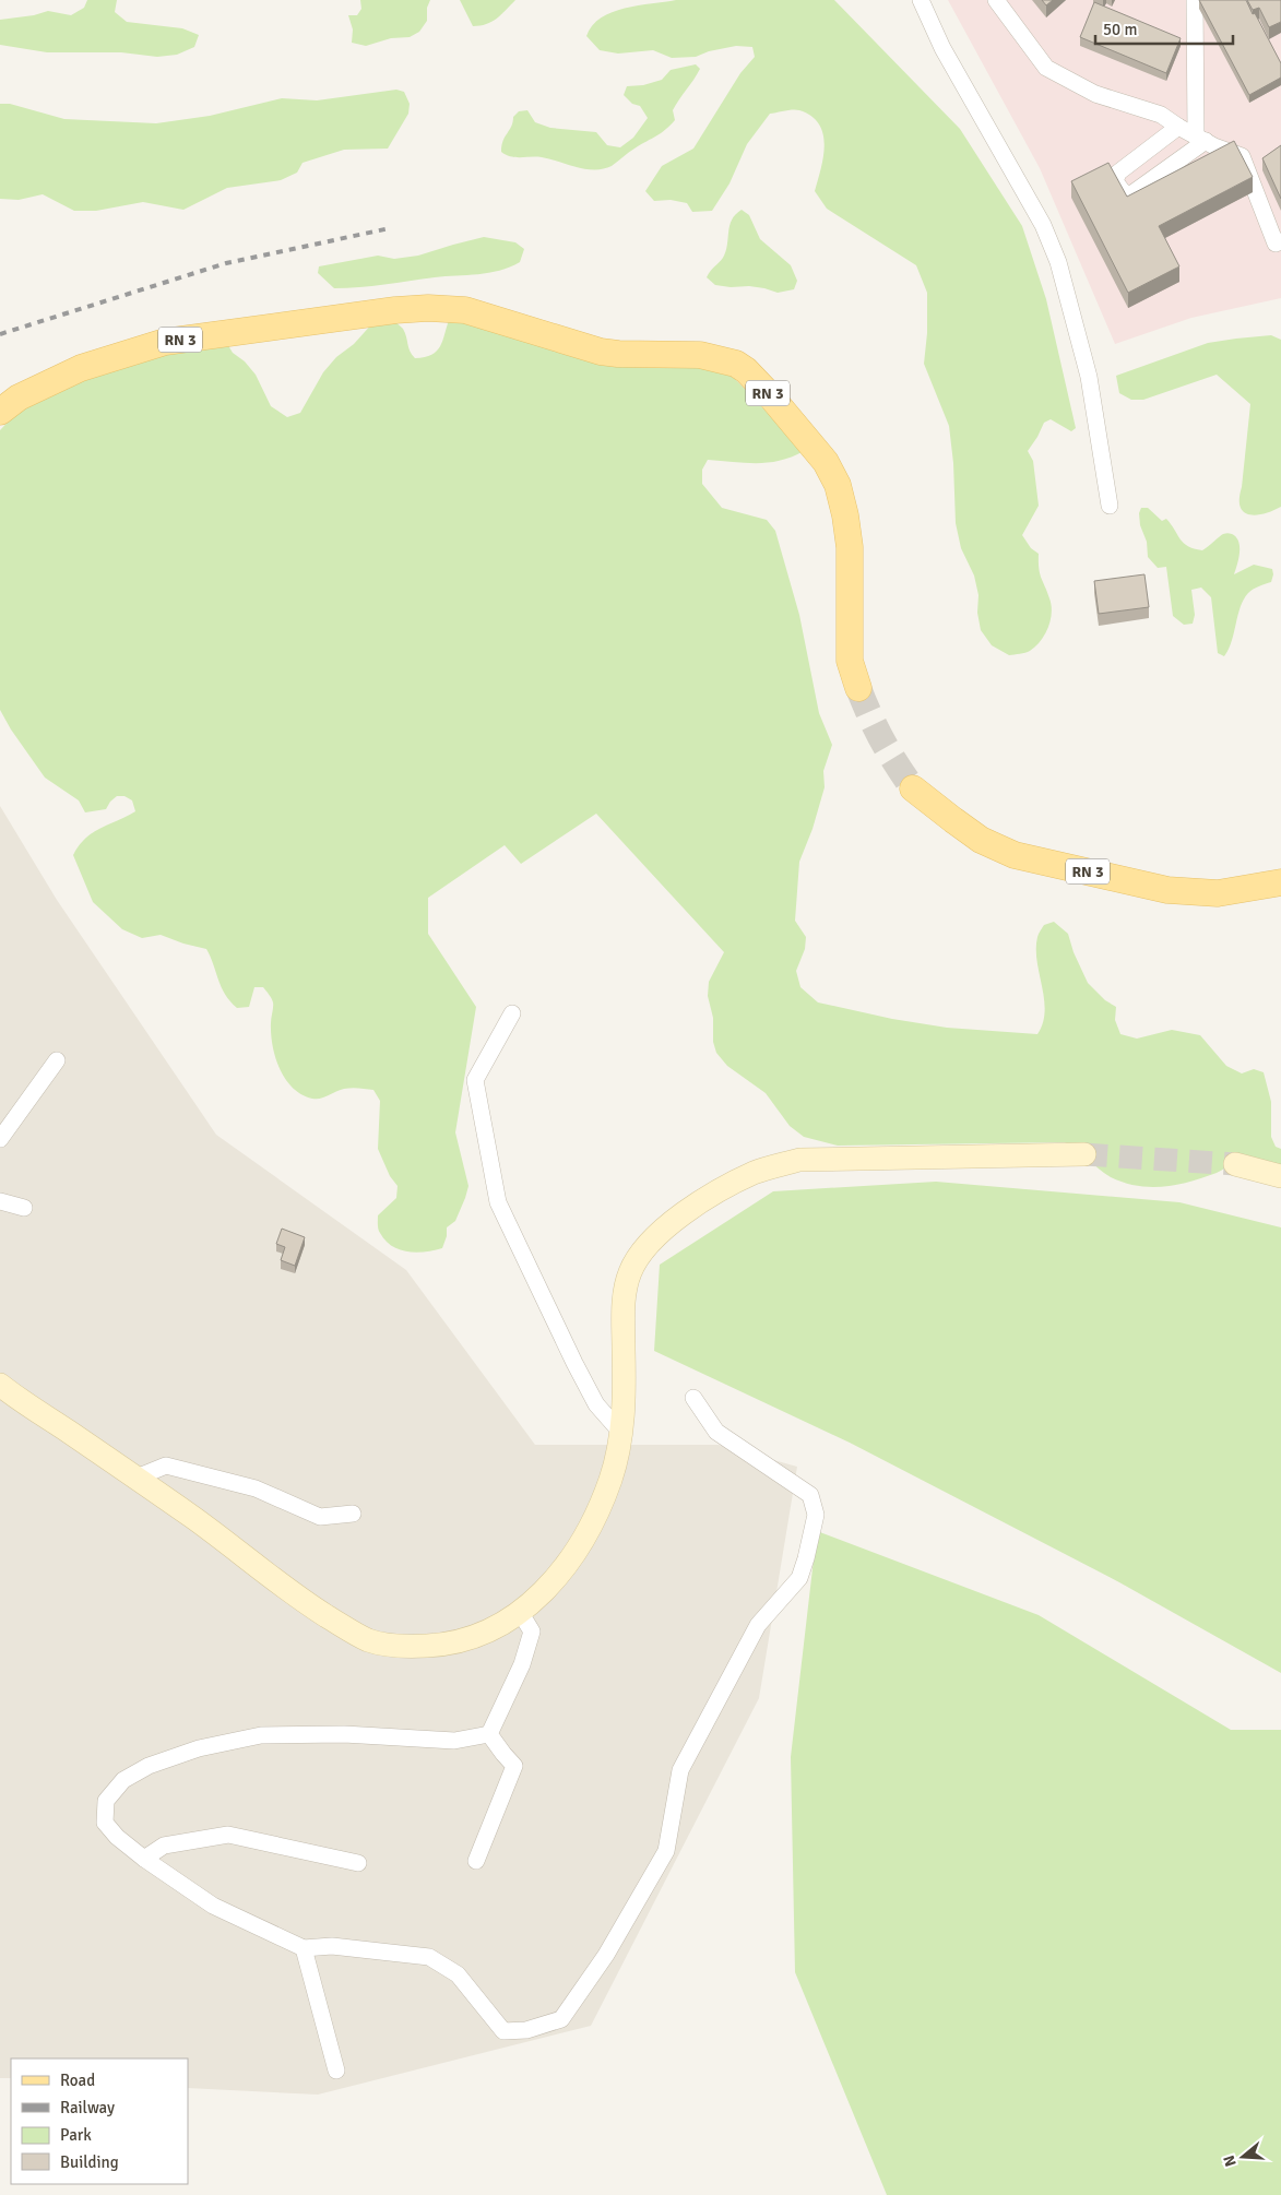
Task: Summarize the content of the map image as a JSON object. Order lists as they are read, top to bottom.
{
  "streets": {
    "main road": ["RN 3"]
  },
  "legend": [
    "Road",
    "Railway",
    "Park",
    "Building"
  ],
  "scale_bar": "50 m",
  "north": "left"
}
